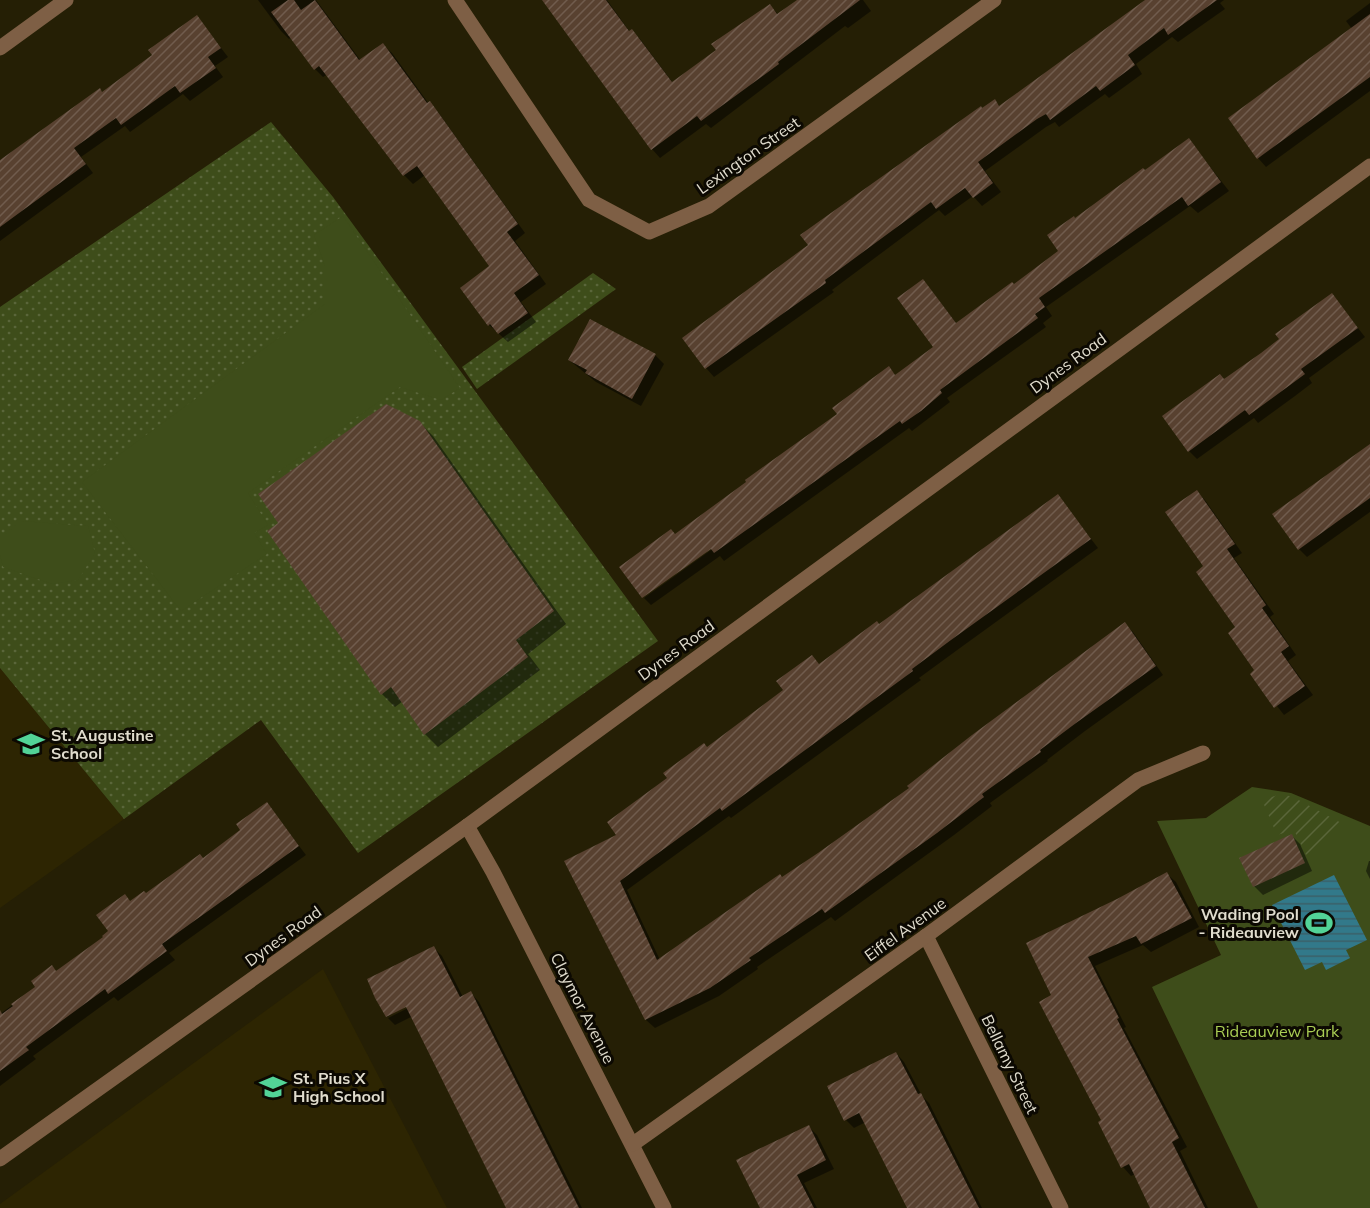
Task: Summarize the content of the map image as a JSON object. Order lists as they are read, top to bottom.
{
  "streets": {
    "street": [
      "Lexington Street",
      "Dynes Road",
      "Eiffel Avenue",
      "Claymor Avenue",
      "Bellamy Street"
    ]
  },
  "crossings": [
    ["Dynes Road", "Claymor Avenue"],
    ["Eiffel Avenue", "Claymor Avenue"],
    ["Eiffel Avenue", "Bellamy Street"]
  ],
  "parks": ["Rideauview Park"],
  "places": {
    "school or university": ["St. Augustine School", "St. Pius X High School"],
    "sports": ["Wading Pool - Rideauview"]
  }
}
